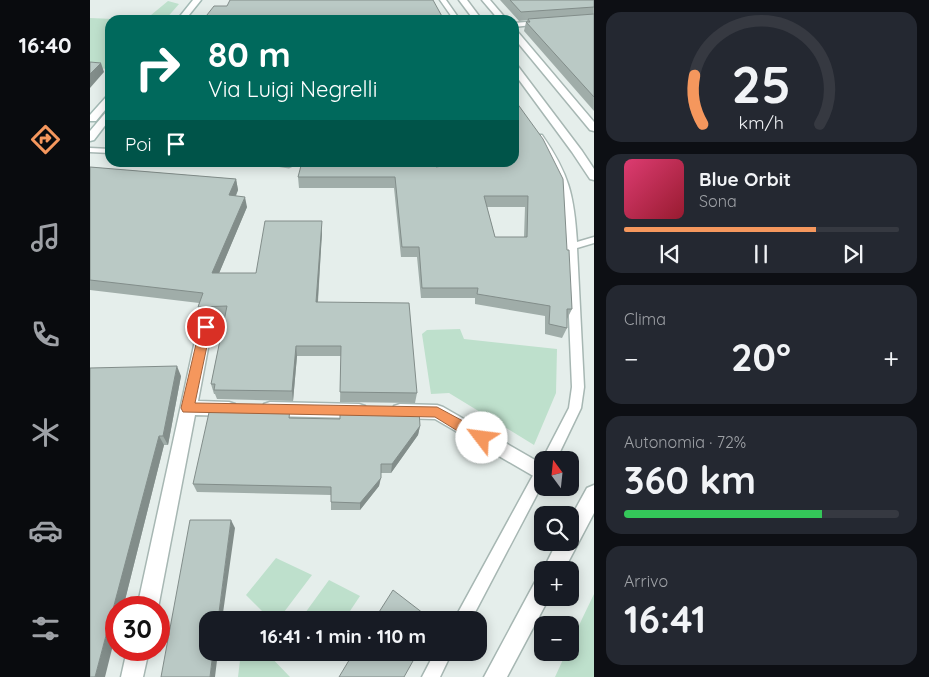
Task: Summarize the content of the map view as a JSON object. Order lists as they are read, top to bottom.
{
  "north": "top",
  "page": {
    "tabs": "16:40",
    "turn": ["80 m", "Via Luigi Negrelli"],
    "then": "Poi",
    "song": ["Blue Orbit", "Sona"],
    "tile": [
      "Clima",
      ["Autonomia · 72%", "360 km"],
      ["Arrivo", "16:41"]
    ],
    "heat": ["−", "20°", "+"],
    "map_buttons": ["+", "−"],
    "limit": "30",
    "trip": "16:41 · 1 min · 110 m",
    "gauge": ["25", "km/h"]
  }
}
